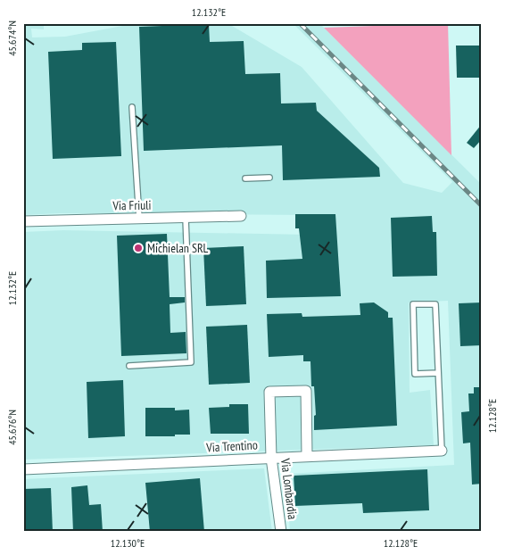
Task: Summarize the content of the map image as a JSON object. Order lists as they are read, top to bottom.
{
  "streets": {
    "street": ["Via Friuli", "Via Trentino", "Via Lombardia"]
  },
  "crossings": [
    ["Via Trentino", "Via Lombardia"]
  ],
  "places": ["Michielan SRL"],
  "coordinates": [
    "12.132°E",
    "45.674°N",
    "12.128°E",
    "45.676°N",
    "12.130°E"
  ]
}
